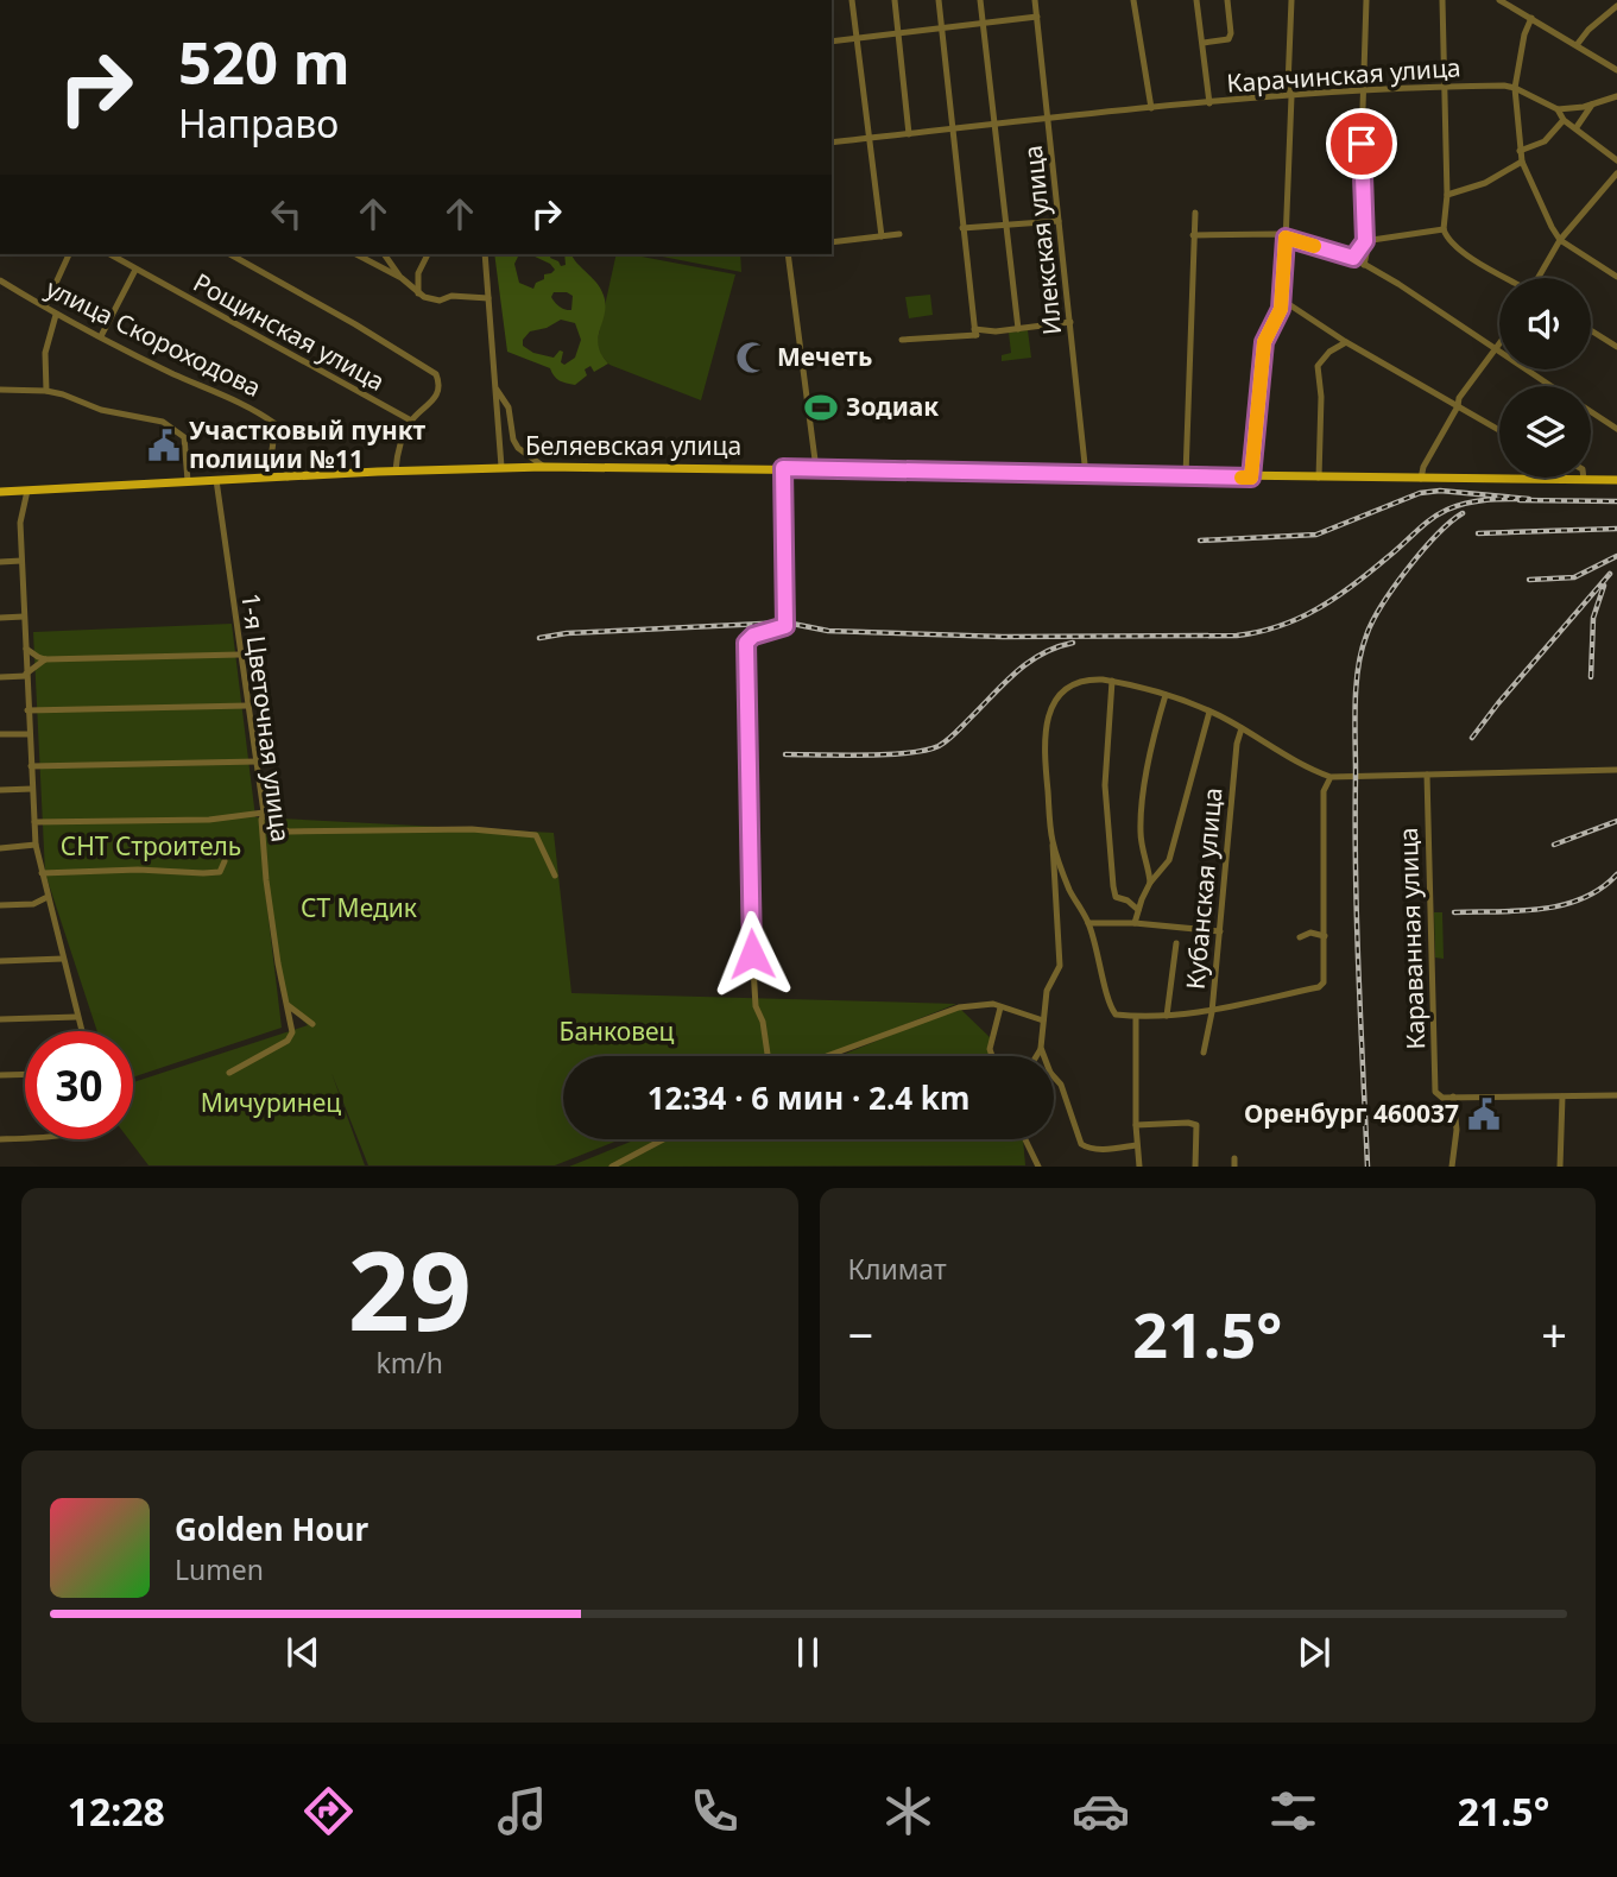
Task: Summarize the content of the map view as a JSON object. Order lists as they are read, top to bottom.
{
  "streets": {
    "main road": ["Беляевская улица"],
    "street": [
      "Карачинская улица",
      "Илекская улица",
      "Рощинская улица",
      "улица Скороходова",
      "1-я Цветочная улица",
      "Кубанская улица",
      "Караванная улица"
    ]
  },
  "crossings": [
    ["Карачинская улица", "Илекская улица"],
    ["Илекская улица", "Беляевская улица"],
    ["Беляевская улица", "1-я Цветочная улица"]
  ],
  "parks": [
    "СНТ Строитель",
    "СТ Медик",
    "Банковец",
    "Мичуринец"
  ],
  "places": {
    "mosque": ["Мечеть"],
    "sports": ["Зодиак"],
    "public building": ["Участковый пункт полиции №11", "Оренбург 460037"]
  },
  "page": {
    "turn": ["520 m", "Направо"],
    "limit": "30",
    "trip": "12:34 · 6 мин · 2.4 km",
    "tile": [
      ["29", "km/h"],
      "Климат"
    ],
    "heat": ["−", "21.5°", "+"],
    "song": ["Golden Hour", "Lumen"],
    "tabs": ["12:28", "21.5°"]
  }
}
